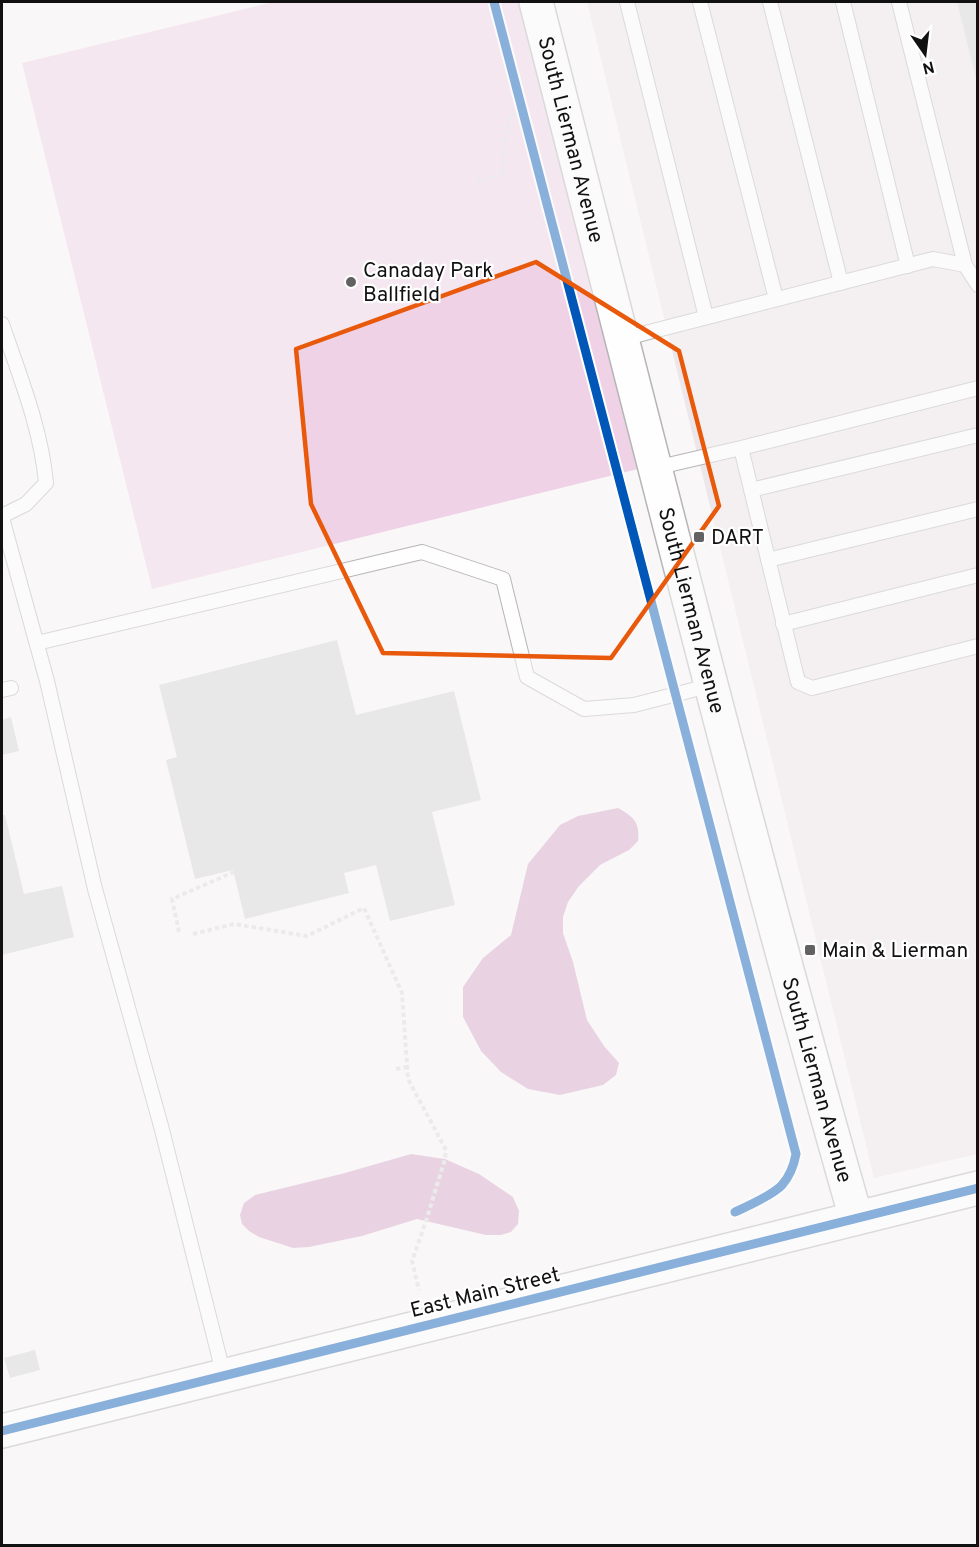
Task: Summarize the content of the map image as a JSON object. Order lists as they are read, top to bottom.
{
  "streets": {
    "street": ["South Lierman Avenue", "East Main Street"]
  },
  "crossings": [
    ["South Lierman Avenue", "East Main Street"]
  ],
  "places": {
    "other": ["Canaday Park Ballfield"],
    "transit": ["DART", "Main & Lierman"]
  },
  "north": "bottom"
}
